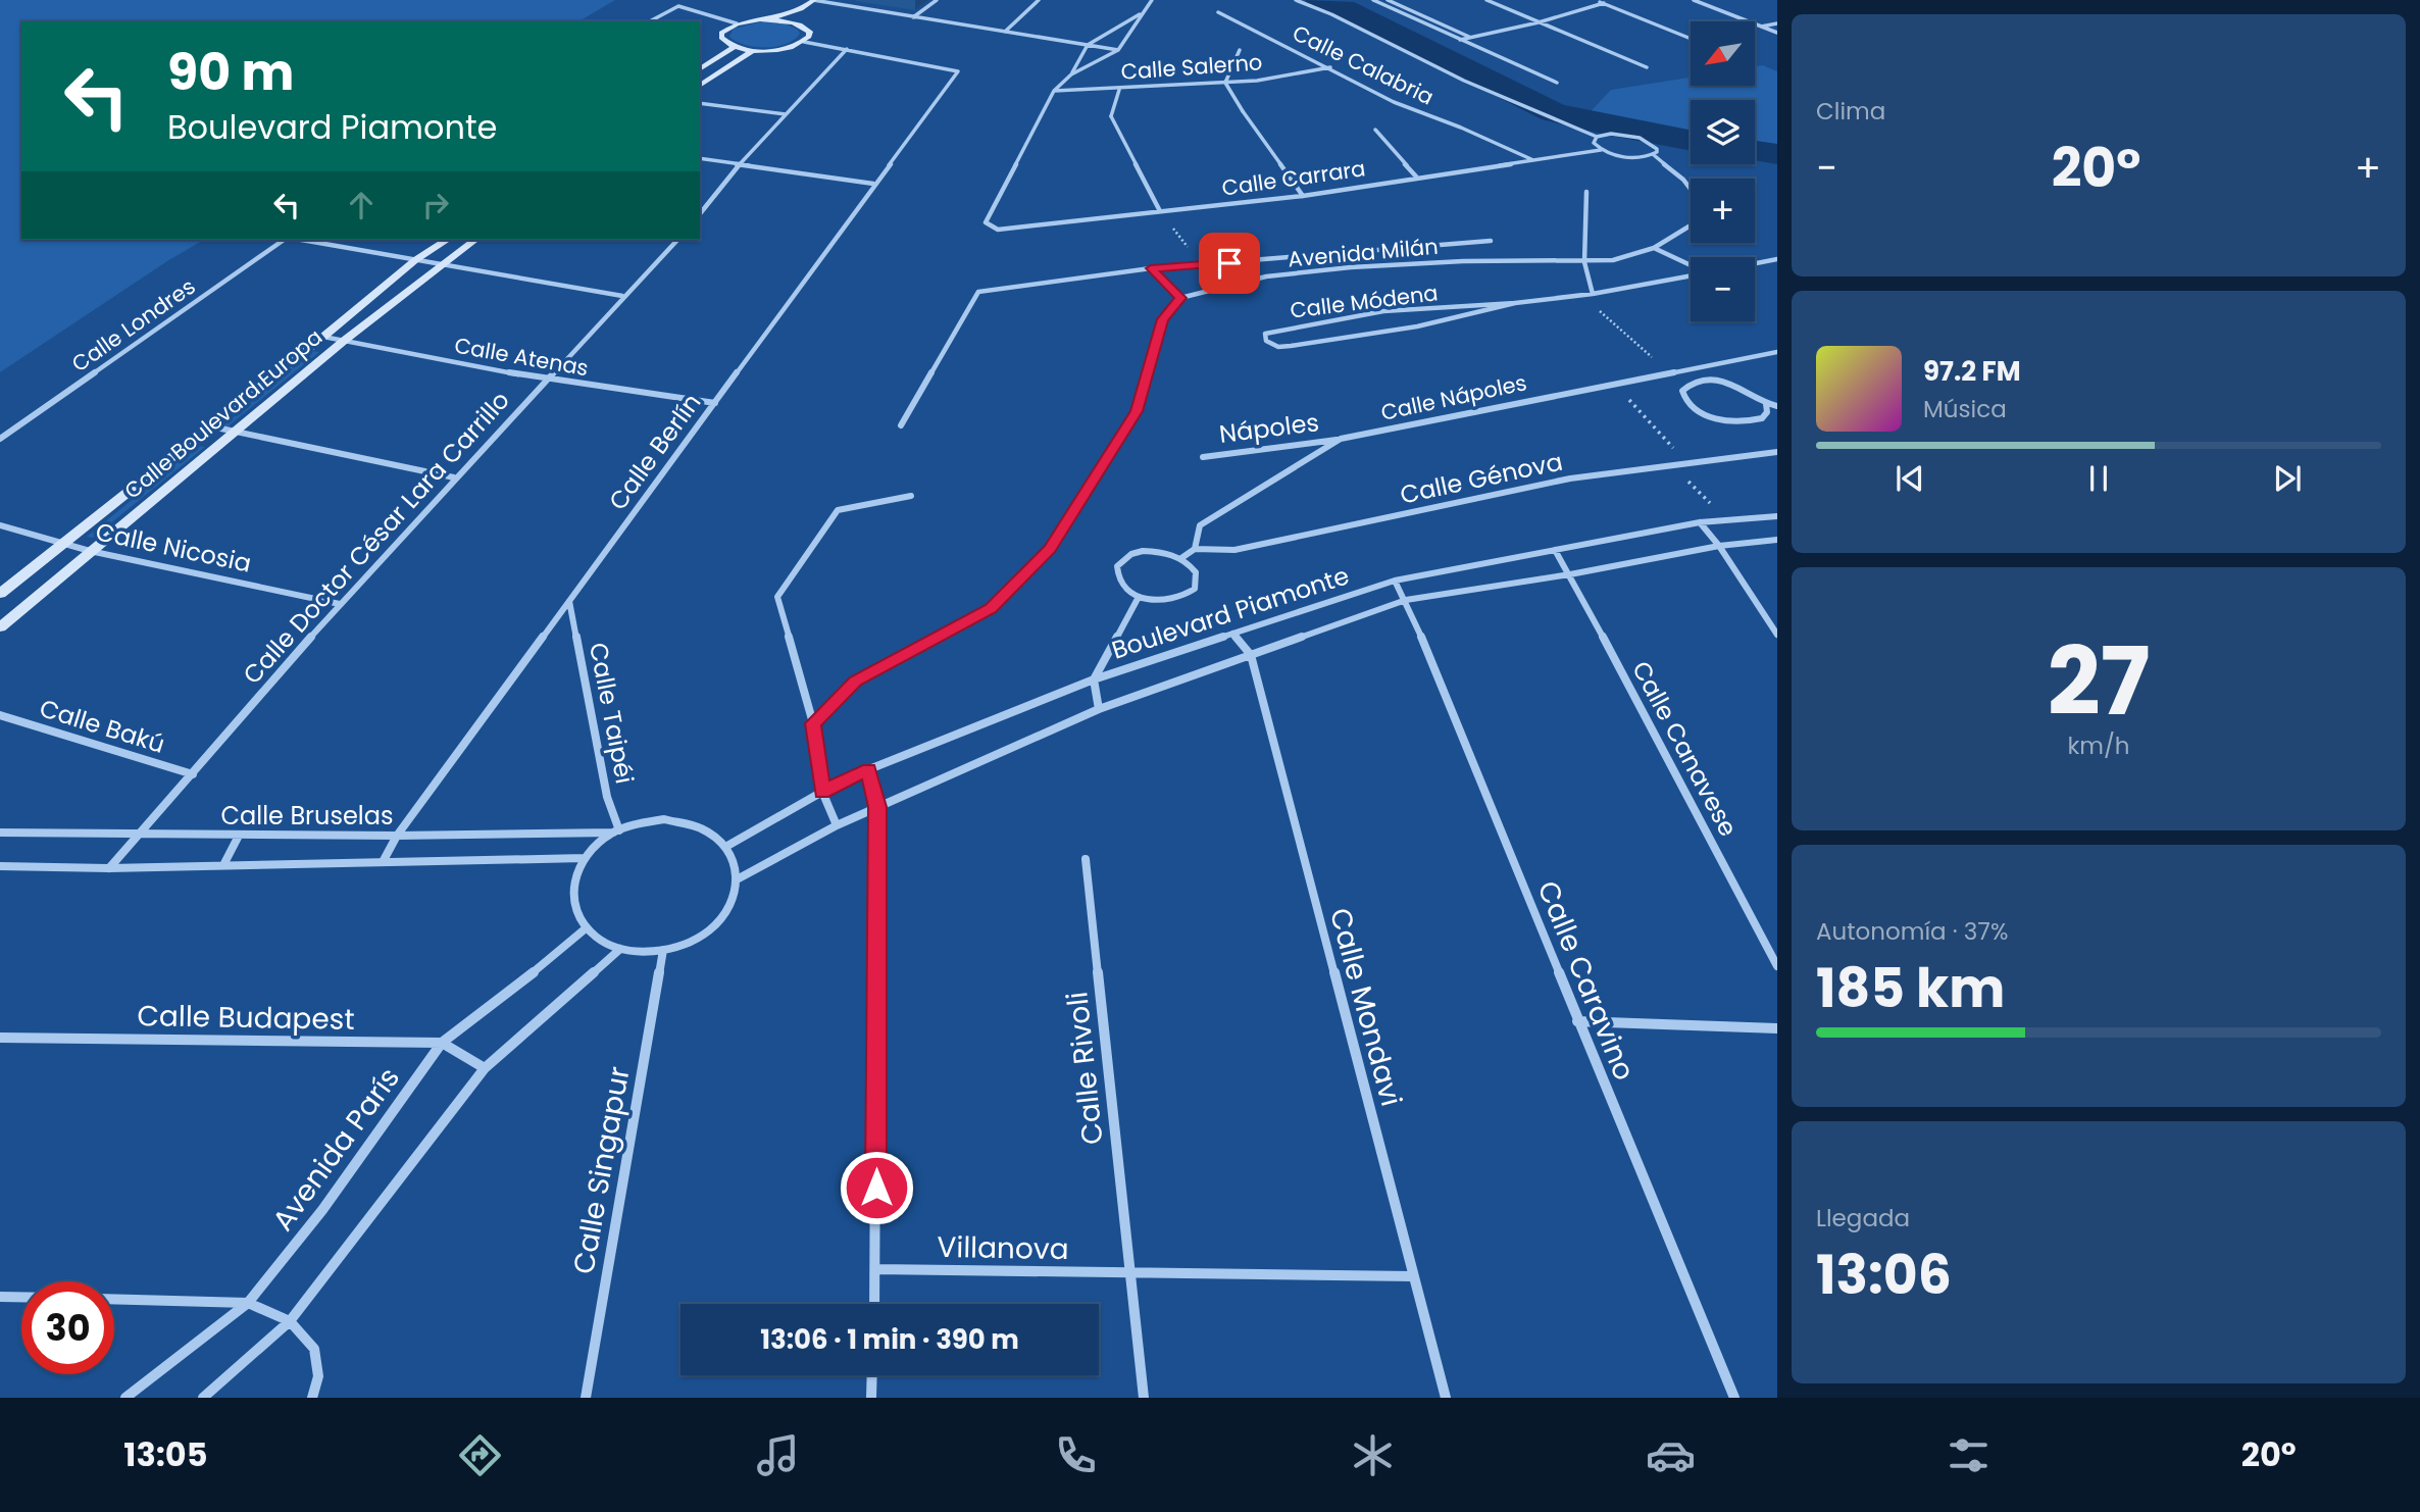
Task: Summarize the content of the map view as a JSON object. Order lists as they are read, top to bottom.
{
  "streets": {
    "main road": ["Calle Boulevard Europa"],
    "street": [
      "Calle Calabria",
      "Calle Salerno",
      "Calle Carrara",
      "Avenida Milán",
      "Calle Módena",
      "Calle Londres",
      "Calle Atenas",
      "Calle Nápoles",
      "Nápoles",
      "Calle Berlín",
      "Calle Génova",
      "Calle Doctor César Lara Carrillo",
      "Calle Nicosia",
      "Boulevard Piamonte",
      "Calle Taipéi",
      "Calle Bakú",
      "Calle Canavese",
      "Calle Bruselas",
      "Calle Caravino",
      "Calle Mondavi",
      "Calle Budapest",
      "Calle Rivoli",
      "Avenida París",
      "Calle Singapur",
      "Villanova"
    ]
  },
  "crossings": [
    ["Calle Calabria", "Calle Salerno"],
    ["Calle Calabria", "Calle Carrara"],
    ["Calle Salerno", "Calle Carrara"],
    ["Calle Carrara", "Avenida Milán"],
    ["Avenida Milán", "Calle Módena"],
    ["Calle Atenas", "Calle Boulevard Europa"],
    ["Calle Atenas", "Calle Berlín"],
    ["Calle Atenas", "Calle Doctor César Lara Carrillo"],
    ["Calle Nápoles", "Nápoles"],
    ["Calle Nápoles", "Calle Génova"],
    ["Calle Boulevard Europa", "Calle Nicosia"],
    ["Calle Berlín", "Calle Taipéi"],
    ["Calle Berlín", "Calle Bruselas"],
    ["Calle Doctor César Lara Carrillo", "Calle Nicosia"],
    ["Calle Doctor César Lara Carrillo", "Calle Bakú"],
    ["Calle Doctor César Lara Carrillo", "Calle Bruselas"],
    ["Boulevard Piamonte", "Calle Taipéi"],
    ["Boulevard Piamonte", "Calle Canavese"],
    ["Boulevard Piamonte", "Calle Bruselas"],
    ["Boulevard Piamonte", "Calle Caravino"],
    ["Boulevard Piamonte", "Calle Mondavi"],
    ["Boulevard Piamonte", "Avenida París"],
    ["Boulevard Piamonte", "Calle Singapur"],
    ["Calle Taipéi", "Calle Bruselas"],
    ["Calle Taipéi", "Avenida París"],
    ["Calle Taipéi", "Calle Singapur"],
    ["Calle Bruselas", "Avenida París"],
    ["Calle Bruselas", "Calle Singapur"],
    ["Calle Budapest", "Avenida París"],
    ["Calle Rivoli", "Villanova"],
    ["Avenida París", "Calle Singapur"]
  ],
  "north": "bottom left",
  "page": {
    "tile": [
      "Clima",
      ["27", "km/h"],
      ["Autonomía · 37%", "185 km"],
      ["Llegada", "13:06"]
    ],
    "map_buttons": ["+", "−"],
    "turn": ["90 m", "Boulevard Piamonte"],
    "heat": ["−", "20°", "+"],
    "song": ["97.2 FM", "Música"],
    "limit": "30",
    "trip": "13:06 · 1 min · 390 m",
    "tabs": ["13:05", "20°"]
  }
}
